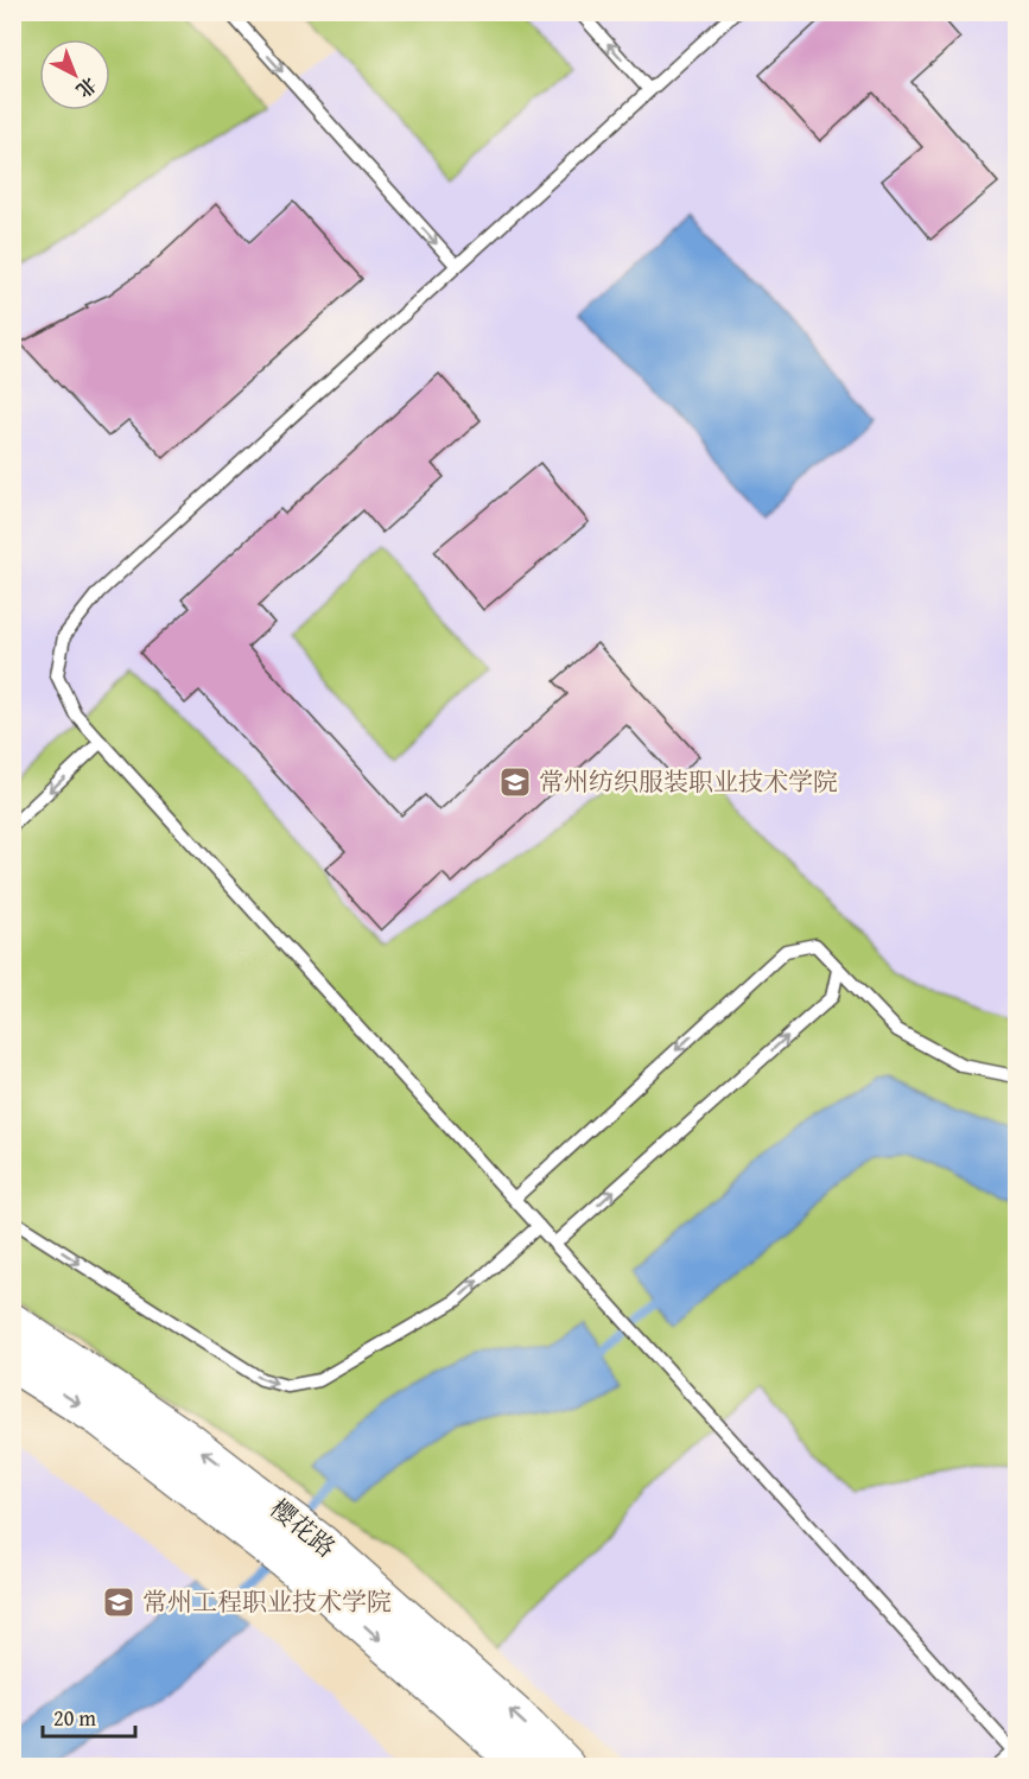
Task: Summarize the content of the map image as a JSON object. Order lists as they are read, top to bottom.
{
  "streets": {
    "street": ["樱花路"]
  },
  "places": {
    "school or university": ["常州纺织服装职业技术学院", "常州工程职业技术学院"]
  },
  "scale_bar": "20 m",
  "north": "bottom right"
}
